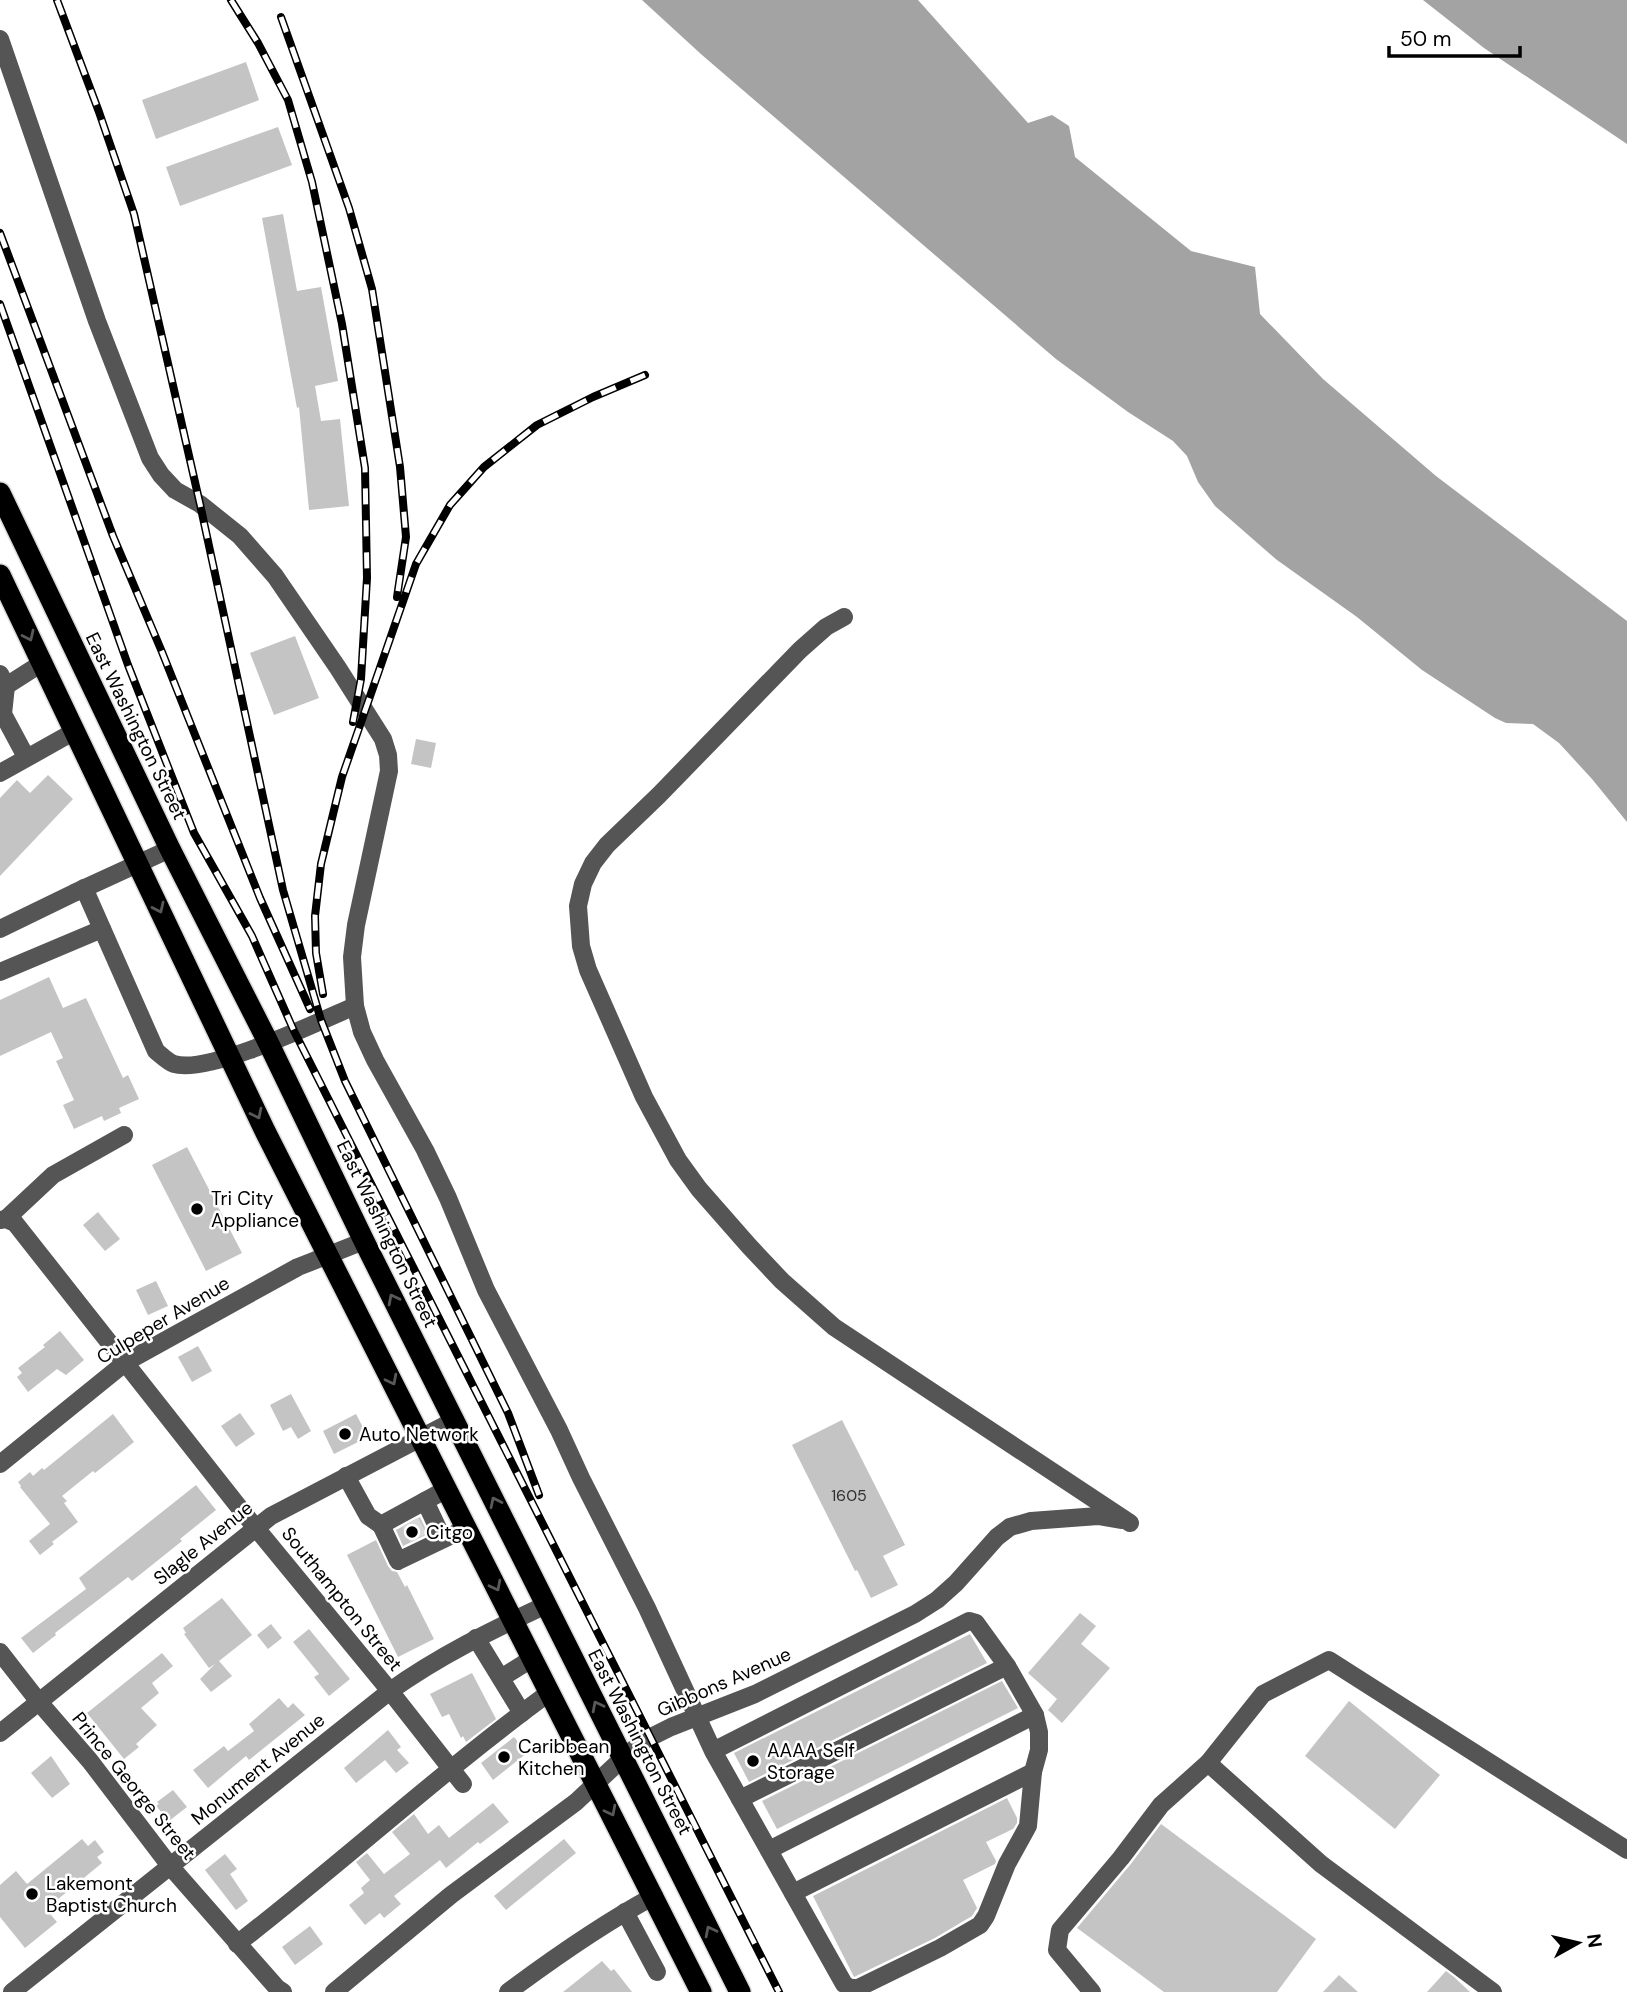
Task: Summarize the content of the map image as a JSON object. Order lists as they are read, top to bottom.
{
  "streets": {
    "highway": ["East Washington Street"],
    "street": [
      "Culpeper Avenue",
      "Slagle Avenue",
      "Southampton Street",
      "Gibbons Avenue",
      "Monument Avenue",
      "Prince George Street"
    ]
  },
  "crossings": [
    ["East Washington Street", "Culpeper Avenue"],
    ["East Washington Street", "Slagle Avenue"],
    ["East Washington Street", "Gibbons Avenue"],
    ["East Washington Street", "Monument Avenue"],
    ["Culpeper Avenue", "Southampton Street"],
    ["Slagle Avenue", "Southampton Street"],
    ["Slagle Avenue", "Prince George Street"],
    ["Southampton Street", "Monument Avenue"],
    ["Monument Avenue", "Prince George Street"]
  ],
  "places": [
    "Tri City Appliance",
    "Auto Network",
    "Citgo",
    "Caribbean Kitchen",
    "AAAA Self Storage",
    "Lakemont Baptist Church"
  ],
  "house_numbers": ["1605"],
  "scale_bar": "50 m",
  "north": "right"
}
